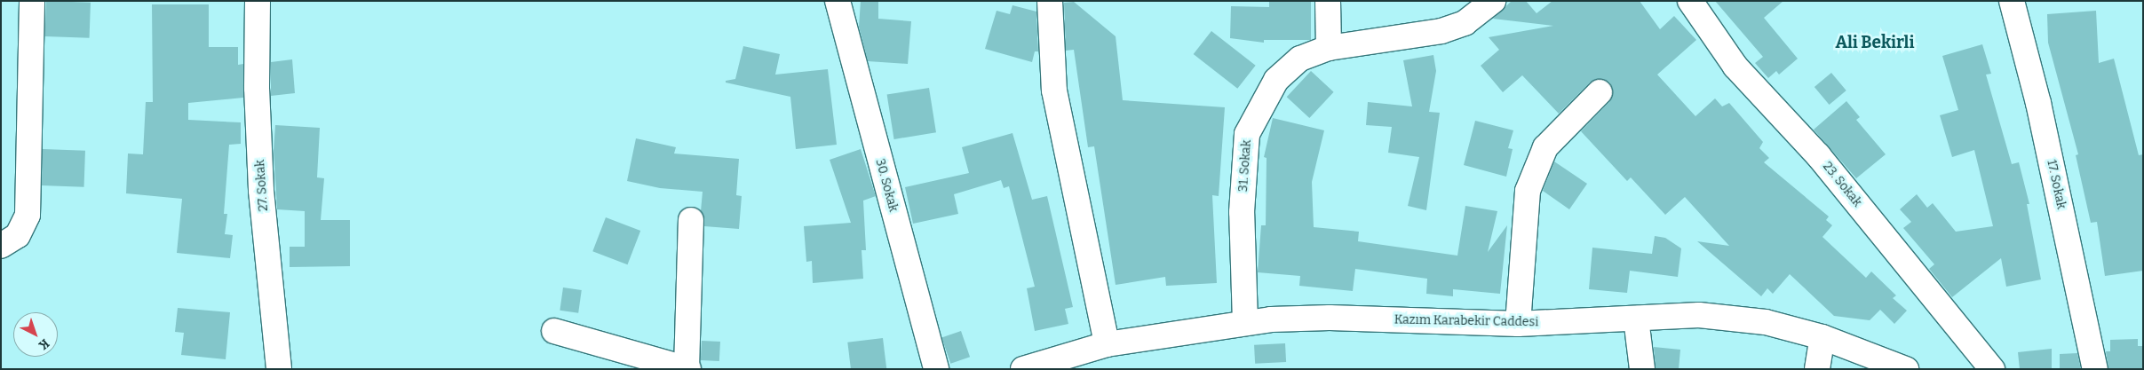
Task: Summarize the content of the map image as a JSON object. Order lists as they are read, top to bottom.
{
  "streets": {
    "street": [
      "31. Sokak",
      "23. Sokak",
      "17. Sokak",
      "27. Sokak",
      "30. Sokak",
      "Kazım Karabekir Caddesi"
    ]
  },
  "crossings": [
    ["31. Sokak", "Kazım Karabekir Caddesi"]
  ],
  "districts": ["Ali Bekirli"],
  "north": "bottom right"
}
